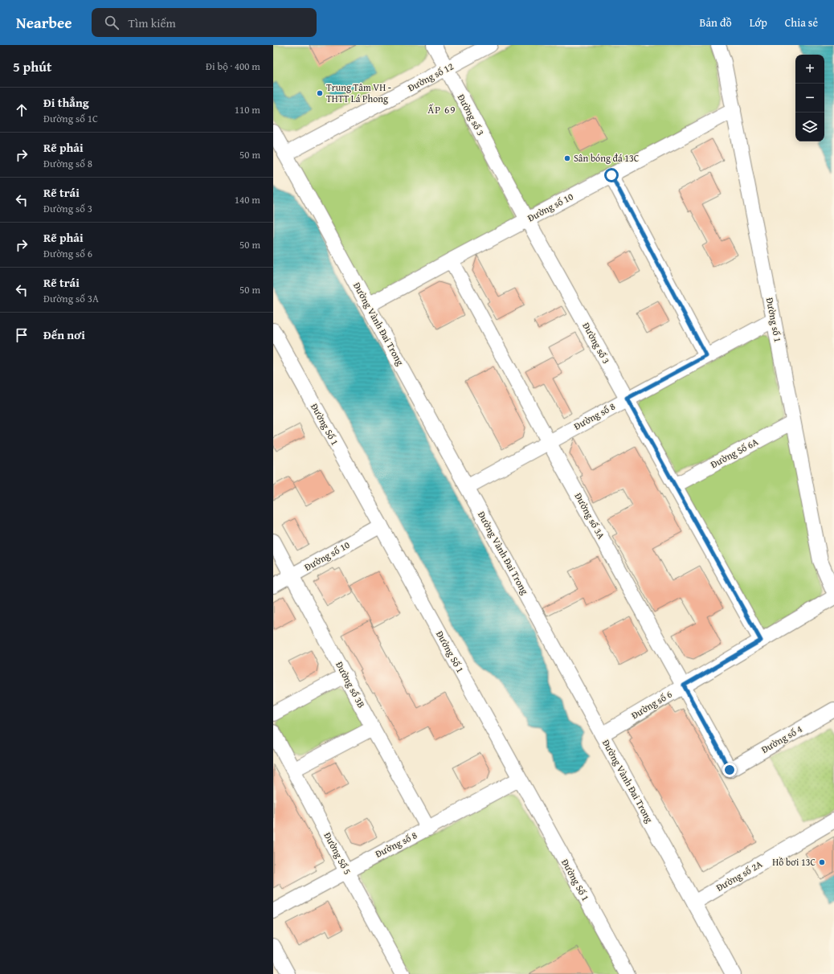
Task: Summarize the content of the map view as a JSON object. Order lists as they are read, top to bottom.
{
  "streets": {
    "street": [
      "Đường số 12",
      "Đường số 3",
      "Đường số 10",
      "Đường số 1",
      "Đường Vành Đai Trong",
      "Đường số 8",
      "Đường Số 1",
      "Đường Số 6A",
      "Đường số 3A",
      "Đường số 3B",
      "Đường số 6",
      "Đường số 4",
      "Đường Số 5",
      "Đường số 2A"
    ]
  },
  "crossings": [
    ["Đường số 12", "Đường số 3"],
    ["Đường số 12", "Đường Vành Đai Trong"],
    ["Đường số 3", "Đường số 10"],
    ["Đường số 3", "Đường số 8"],
    ["Đường số 3", "Đường Số 6A"],
    ["Đường số 3", "Đường số 6"],
    ["Đường số 10", "Đường số 1"],
    ["Đường số 10", "Đường Vành Đai Trong"],
    ["Đường số 10", "Đường Số 1"],
    ["Đường số 10", "Đường số 3A"],
    ["Đường số 10", "Đường số 3B"],
    ["Đường số 1", "Đường số 8"],
    ["Đường số 1", "Đường Số 6A"],
    ["Đường Vành Đai Trong", "Đường số 8"],
    ["Đường Vành Đai Trong", "Đường số 6"],
    ["Đường Vành Đai Trong", "Đường số 2A"],
    ["Đường số 8", "Đường Số 1"],
    ["Đường số 8", "Đường số 3A"],
    ["Đường số 8", "Đường số 3B"],
    ["Đường số 8", "Đường Số 5"],
    ["Đường số 3A", "Đường số 6"],
    ["Đường số 3A", "Đường số 4"]
  ],
  "districts": ["ẤP 69"],
  "places": ["Trung Tâm VH - THTT Lá Phong", "Sân bóng đá 13C", "Hồ bơi 13C"],
  "page": {
    "header": "Nearbee",
    "search": "Tìm kiếm",
    "nav": ["Bản đồ", "Lớp", "Chia sẻ"],
    "heading": ["5 phút", "Đi bộ · 400 m"],
    "map_buttons": ["+", "−"],
    "list": [
      ["Đi thẳng", "Đường số 1C", "110 m"],
      ["Rẽ phải", "Đường số 8", "50 m"],
      ["Rẽ trái", "Đường số 3", "140 m"],
      ["Rẽ phải", "Đường số 6", "50 m"],
      ["Rẽ trái", "Đường số 3A", "50 m"],
      "Đến nơi"
    ]
  }
}
